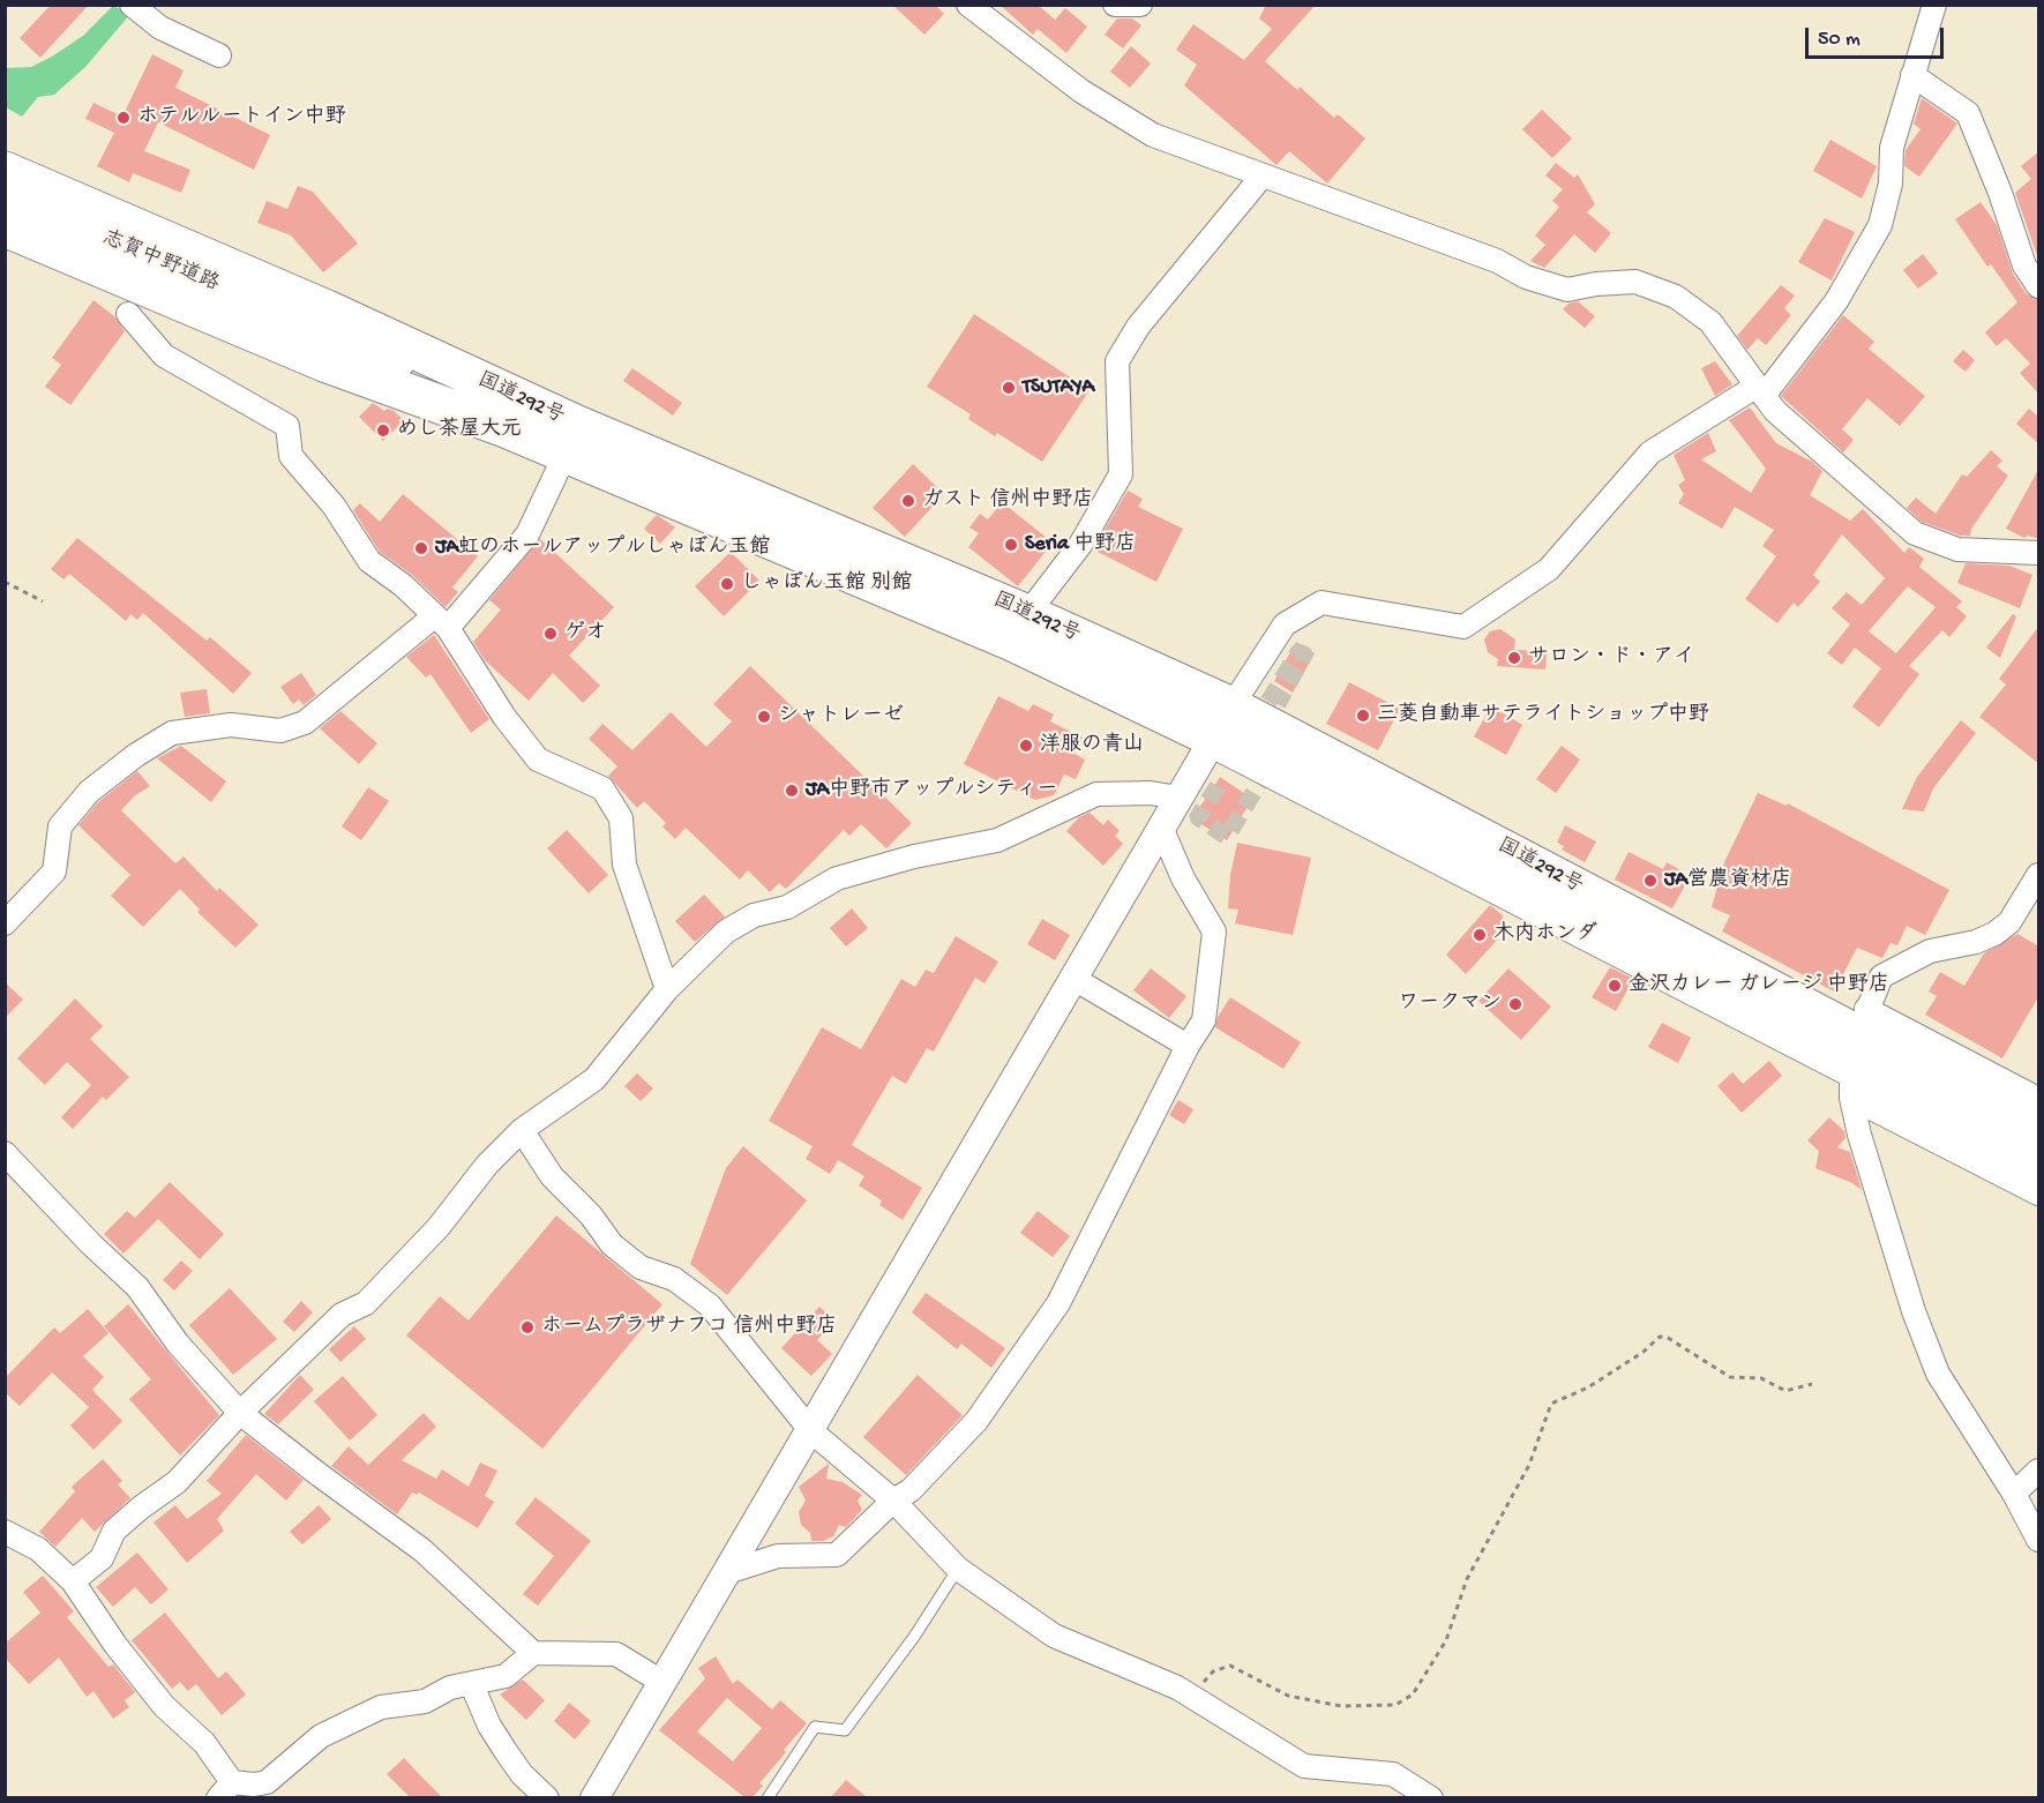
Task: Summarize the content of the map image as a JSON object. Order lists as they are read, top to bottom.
{
  "streets": {
    "highway": ["国道292号"],
    "main road": ["志賀中野道路"]
  },
  "crossings": [
    ["志賀中野道路", "国道292号"]
  ],
  "places": [
    "ホテルルートイン中野",
    "TSUTAYA",
    "めし茶屋大元",
    "ガスト 信州中野店",
    "Seria 中野店",
    "JA虹のホールアップルしゃぼん玉館",
    "しゃぼん玉館 別館",
    "ゲオ",
    "サロン・ド・アイ",
    "三菱自動車サテライトショップ中野",
    "シャトレーゼ",
    "洋服の青山",
    "JA中野市アップルシティー",
    "JA営農資材店",
    "木内ホンダ",
    "金沢カレー ガレージ 中野店",
    "ワークマン",
    "ホームプラザナフコ 信州中野店"
  ],
  "scale_bar": "50 m"
}
